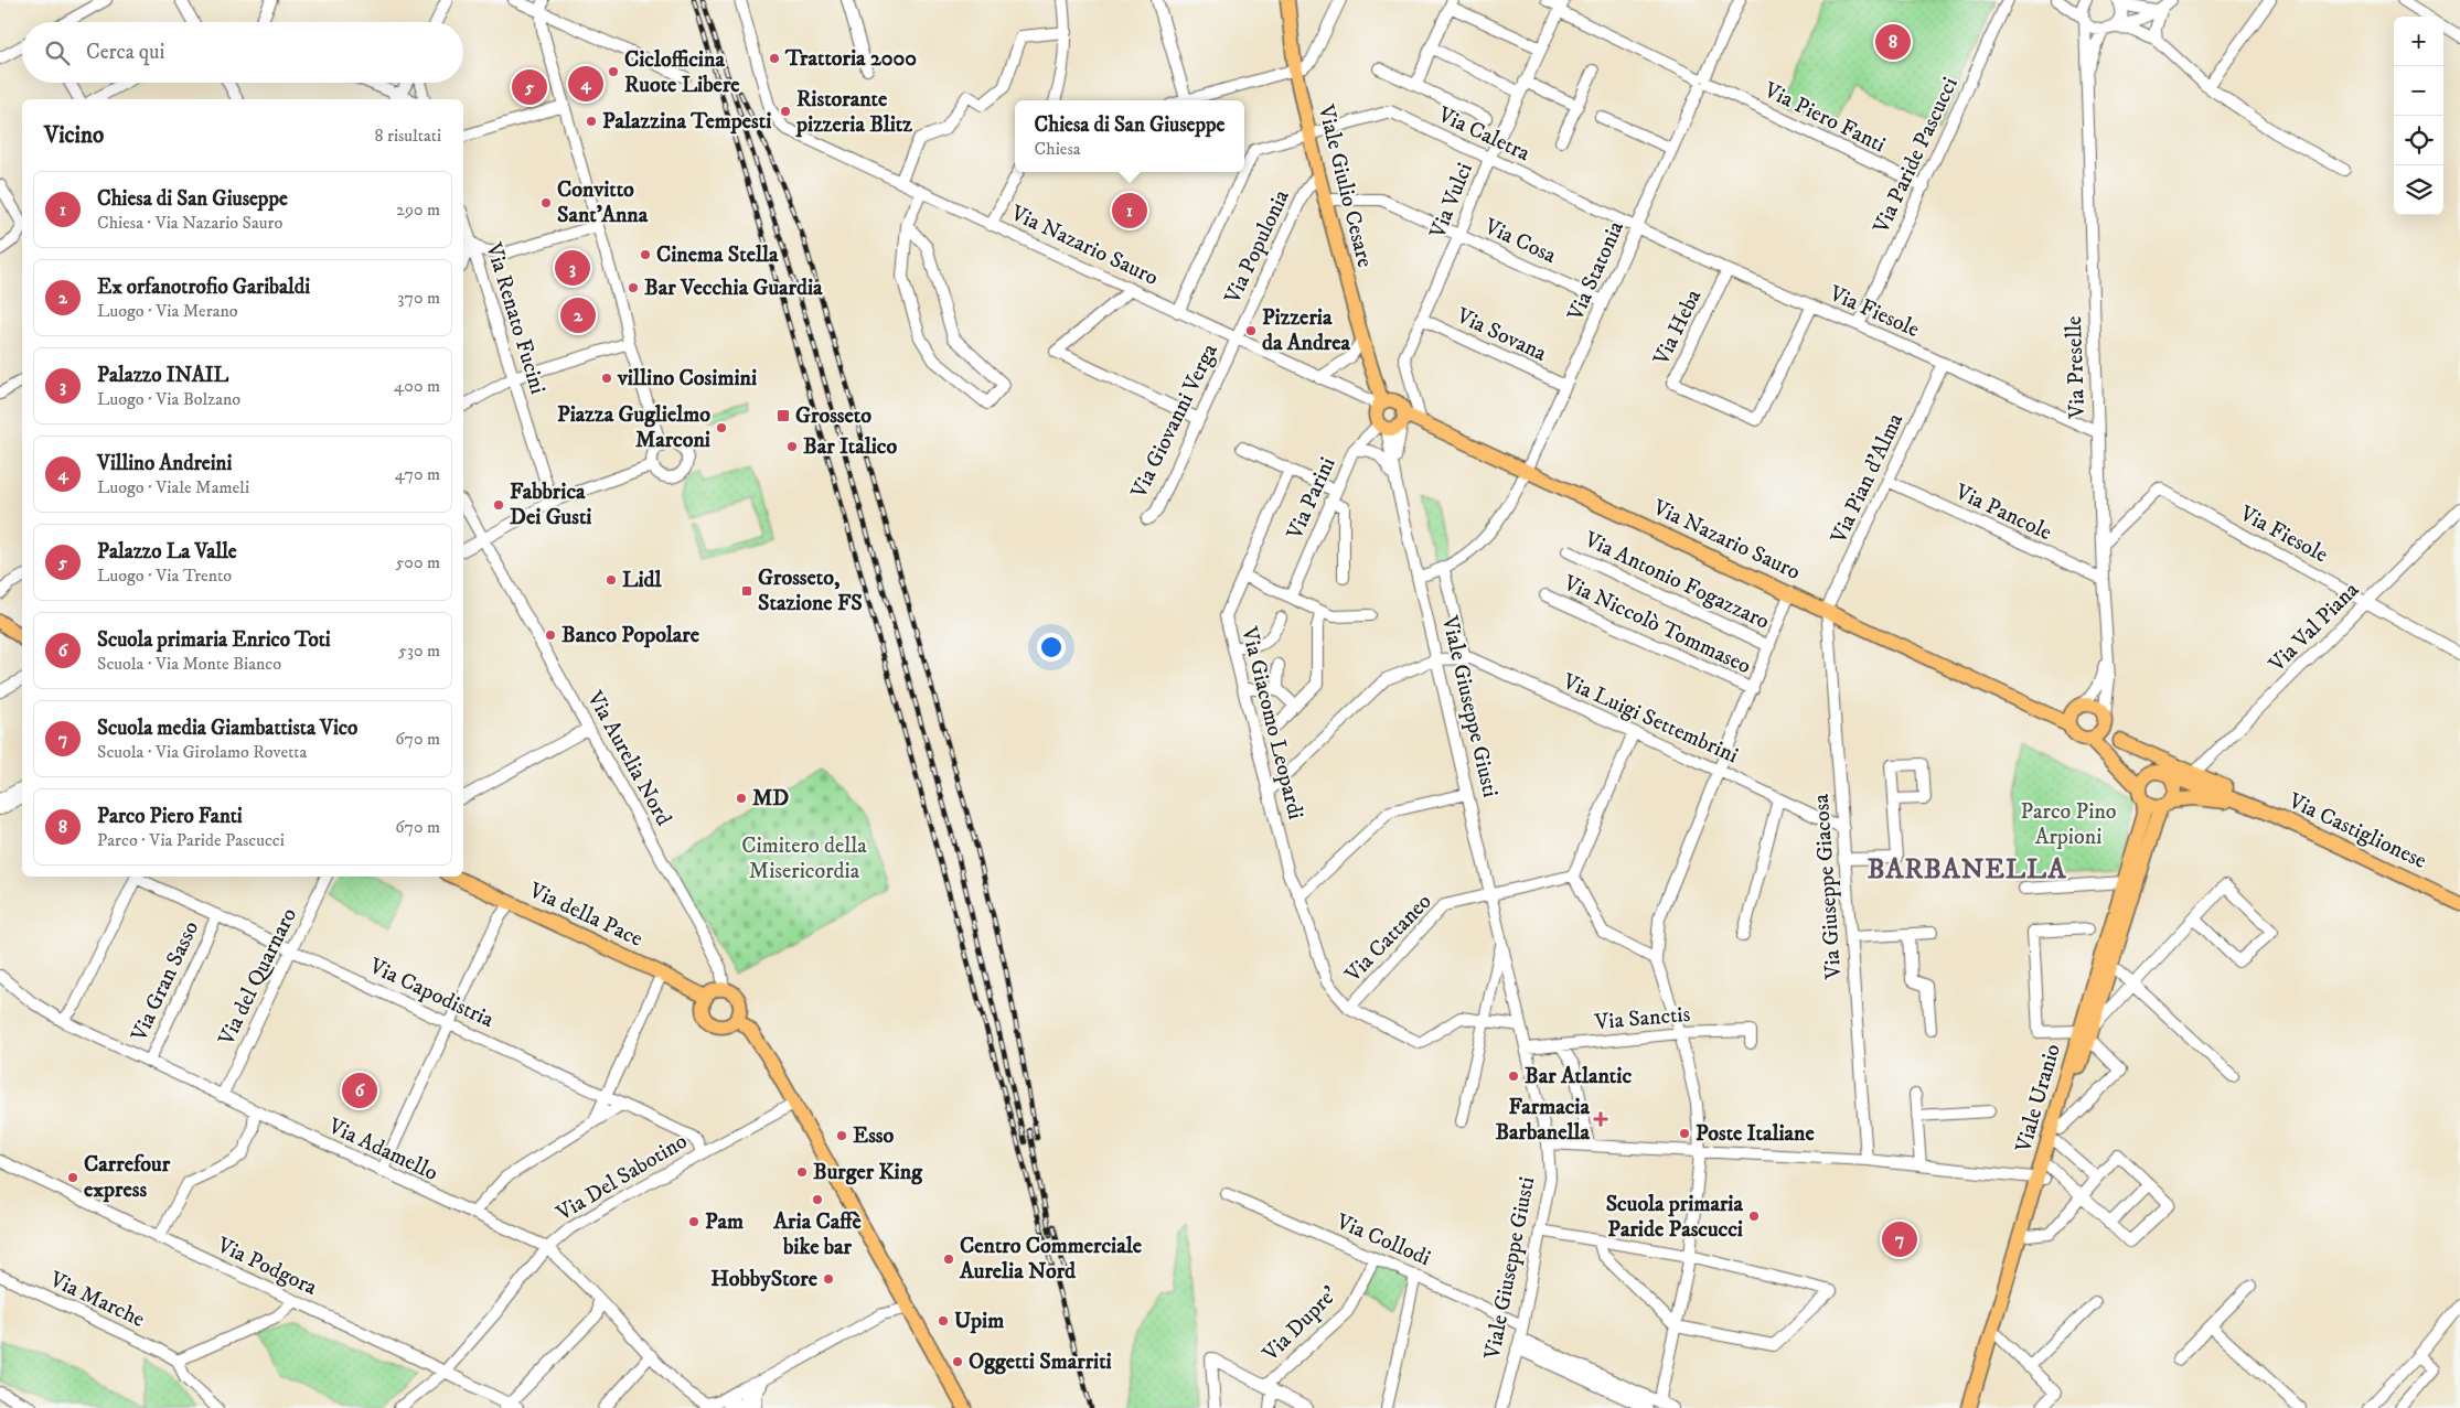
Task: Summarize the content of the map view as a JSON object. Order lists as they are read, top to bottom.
{
  "streets": {
    "main road": [
      "Viale Giulio Cesare",
      "Via Nazario Sauro",
      "Viale Giuseppe Giusti",
      "Via Aurelia Nord",
      "Via Castiglionese",
      "Via della Pace",
      "Viale Uranio"
    ],
    "street": [
      "Via Piero Fanti",
      "Via Caletra",
      "Via Paride Pascucci",
      "Via Vulci",
      "Via Cosa",
      "Via Populonia",
      "Via Statonia",
      "Via Fiesole",
      "Via Renato Fucini",
      "Via Heba",
      "Via Sovana",
      "Via Preselle",
      "Via Giovanni Verga",
      "Via Pian d'Alma",
      "Via Parini",
      "Via Pancole",
      "Via Antonio Fogazzaro",
      "Via Niccolò Tommaseo",
      "Via Val Piana",
      "Via Luigi Settembrini",
      "Via Giacomo Leopardi",
      "Via Giuseppe Giacosa",
      "Via Cattaneo",
      "Via del Quarnaro",
      "Via Gran Sasso",
      "Via Capodistria",
      "Via Sanctis",
      "Via Adamello",
      "Via Del Sabotino",
      "Via Collodi",
      "Via Podgora",
      "Via Marche",
      "Via Dupre'"
    ]
  },
  "crossings": [
    ["Via Piero Fanti", "Via Paride Pascucci"],
    ["Via Piero Fanti", "Via Vulci"],
    ["Via Piero Fanti", "Via Statonia"],
    ["Via Caletra", "Viale Giulio Cesare"],
    ["Via Caletra", "Via Vulci"],
    ["Via Caletra", "Via Nazario Sauro"],
    ["Via Caletra", "Via Statonia"],
    ["Via Caletra", "Via Fiesole"],
    ["Via Paride Pascucci", "Via Fiesole"],
    ["Viale Giulio Cesare", "Via Cosa"],
    ["Viale Giulio Cesare", "Via Nazario Sauro"],
    ["Viale Giulio Cesare", "Via Populonia"],
    ["Viale Giulio Cesare", "Via Parini"],
    ["Viale Giulio Cesare", "Viale Giuseppe Giusti"],
    ["Via Vulci", "Via Cosa"],
    ["Via Vulci", "Via Nazario Sauro"],
    ["Via Vulci", "Via Sovana"],
    ["Via Cosa", "Via Statonia"],
    ["Via Nazario Sauro", "Via Populonia"],
    ["Via Nazario Sauro", "Via Statonia"],
    ["Via Nazario Sauro", "Via Giovanni Verga"],
    ["Via Nazario Sauro", "Via Pian d'Alma"],
    ["Via Nazario Sauro", "Via Parini"],
    ["Via Nazario Sauro", "Viale Giuseppe Giusti"],
    ["Via Nazario Sauro", "Via Castiglionese"],
    ["Via Nazario Sauro", "Via Giuseppe Giacosa"],
    ["Via Populonia", "Via Giovanni Verga"],
    ["Via Statonia", "Via Fiesole"],
    ["Via Statonia", "Via Sovana"],
    ["Via Statonia", "Viale Giuseppe Giusti"],
    ["Via Fiesole", "Via Heba"],
    ["Via Fiesole", "Via Preselle"],
    ["Via Fiesole", "Via Pian d'Alma"],
    ["Via Fiesole", "Via Val Piana"],
    ["Via Preselle", "Via Pancole"],
    ["Via Preselle", "Via Castiglionese"],
    ["Via Pian d'Alma", "Via Pancole"],
    ["Via Pian d'Alma", "Via Giuseppe Giacosa"],
    ["Via Parini", "Viale Giuseppe Giusti"],
    ["Via Val Piana", "Via Castiglionese"],
    ["Viale Giuseppe Giusti", "Via Luigi Settembrini"],
    ["Viale Giuseppe Giusti", "Via Cattaneo"],
    ["Viale Giuseppe Giusti", "Via Sanctis"],
    ["Viale Giuseppe Giusti", "Via Collodi"],
    ["Via Luigi Settembrini", "Via Giacomo Leopardi"],
    ["Via Luigi Settembrini", "Via Giuseppe Giacosa"],
    ["Via Giacomo Leopardi", "Via Cattaneo"],
    ["Via Aurelia Nord", "Via della Pace"],
    ["Via Castiglionese", "Viale Uranio"],
    ["Via del Quarnaro", "Via Capodistria"],
    ["Via del Quarnaro", "Via Adamello"],
    ["Via Gran Sasso", "Via Capodistria"],
    ["Via Gran Sasso", "Via Adamello"],
    ["Via Capodistria", "Via Del Sabotino"],
    ["Via Adamello", "Via Del Sabotino"],
    ["Via Del Sabotino", "Via Podgora"],
    ["Via Collodi", "Via Dupre'"]
  ],
  "districts": ["BARBANELLA"],
  "parks": ["Parco Pino Arpioni", "Cimitero della Misericordia"],
  "places": {
    "other": [
      "Trattoria 2000",
      "Ciclofficina Ruote Libere",
      "Ristorante pizzeria Blitz",
      "Palazzina Tempesti",
      "Convitto Sant'Anna",
      "Cinema Stella",
      "Bar Vecchia Guardia",
      "Pizzeria da Andrea",
      "villino Cosimini",
      "Piazza Guglielmo Marconi",
      "Bar Italico",
      "Fabbrica Dei Gusti",
      "Lidl",
      "Banco Popolare",
      "MD",
      "Bar Atlantic",
      "Poste Italiane",
      "Esso",
      "Burger King",
      "Carrefour express",
      "Aria Caffè bike bar",
      "Scuola primaria Paride Pascucci",
      "Pam",
      "Centro Commerciale Aurelia Nord",
      "HobbyStore",
      "Upim",
      "Oggetti Smarriti"
    ],
    "transit": ["Grosseto", "Grosseto, Stazione FS"],
    "health": ["Farmacia Barbanella"]
  },
  "page": {
    "map_buttons": ["+", "−"],
    "pins": [
      "8",
      "4",
      "5",
      "1",
      "3",
      "2",
      "6",
      "7"
    ],
    "search": "Cerca qui",
    "heading": ["Vicino", "8 risultati"],
    "popup": ["Chiesa di San Giuseppe", "Chiesa"],
    "list": [
      {
        "mark": "1",
        "name": "Chiesa di San Giuseppe",
        "note": "Chiesa · Via Nazario Sauro",
        "value": "290 m"
      },
      {
        "mark": "2",
        "name": "Ex orfanotrofio Garibaldi",
        "note": "Luogo · Via Merano",
        "value": "370 m"
      },
      {
        "mark": "3",
        "name": "Palazzo INAIL",
        "note": "Luogo · Via Bolzano",
        "value": "400 m"
      },
      {
        "mark": "4",
        "name": "Villino Andreini",
        "note": "Luogo · Viale Mameli",
        "value": "470 m"
      },
      {
        "mark": "5",
        "name": "Palazzo La Valle",
        "note": "Luogo · Via Trento",
        "value": "500 m"
      },
      {
        "mark": "6",
        "name": "Scuola primaria Enrico Toti",
        "note": "Scuola · Via Monte Bianco",
        "value": "530 m"
      },
      {
        "mark": "7",
        "name": "Scuola media Giambattista Vico",
        "note": "Scuola · Via Girolamo Rovetta",
        "value": "670 m"
      },
      {
        "mark": "8",
        "name": "Parco Piero Fanti",
        "note": "Parco · Via Paride Pascucci",
        "value": "670 m"
      }
    ]
  }
}
